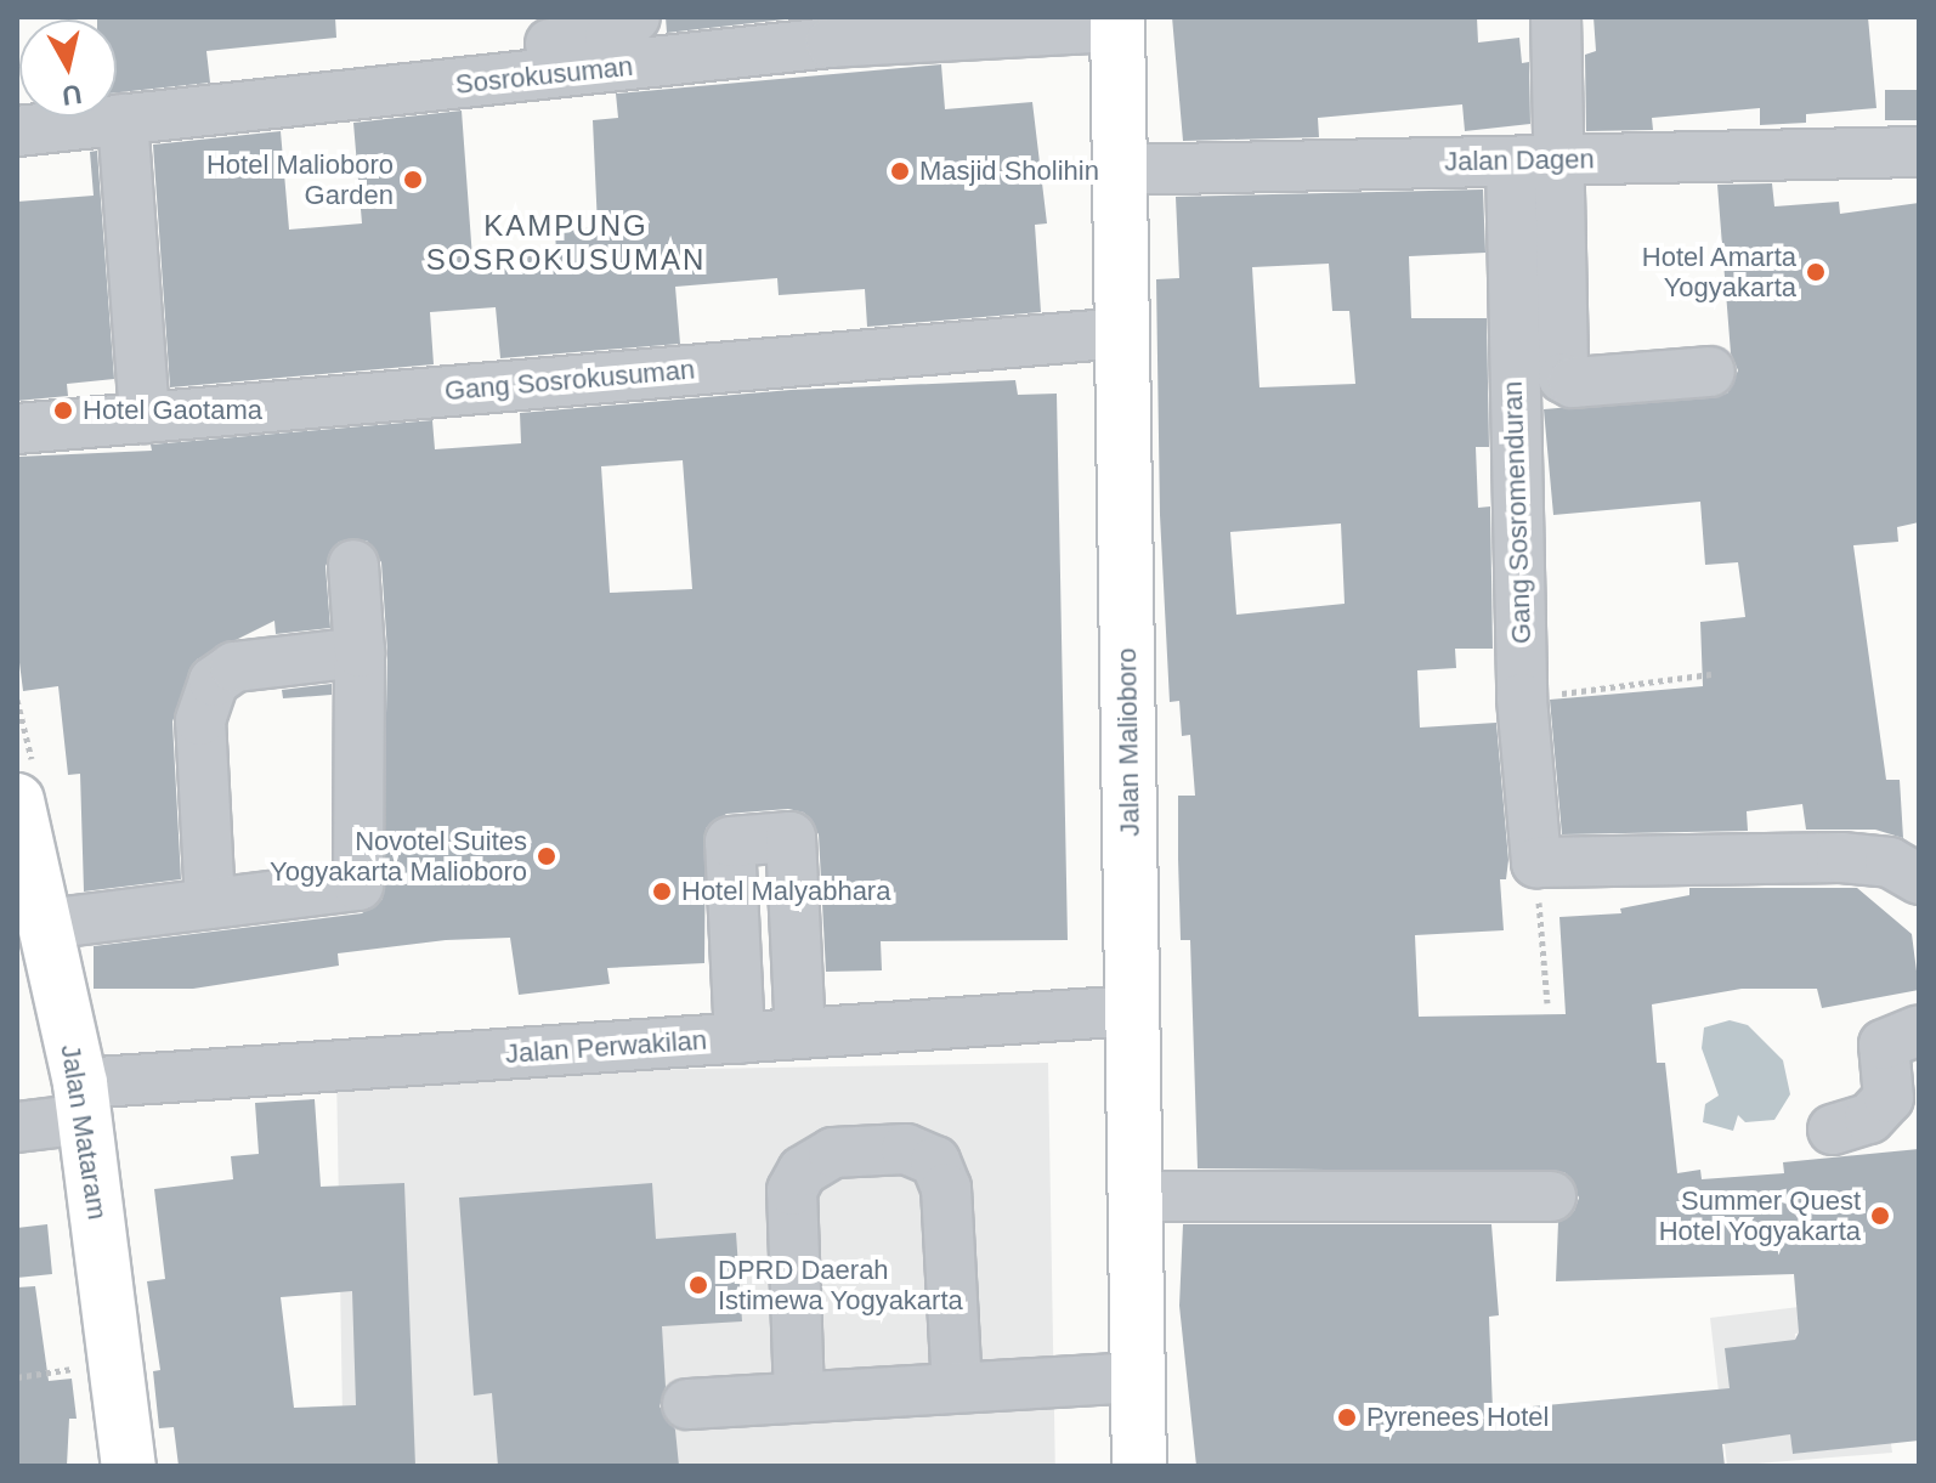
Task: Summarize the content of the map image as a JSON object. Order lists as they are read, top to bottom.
{
  "streets": {
    "main road": ["Jalan Malioboro", "Jalan Mataram"],
    "street": [
      "Sosrokusuman",
      "Jalan Dagen",
      "Gang Sosrokusuman",
      "Gang Sosromenduran",
      "Jalan Perwakilan"
    ]
  },
  "crossings": [
    ["Sosrokusuman", "Jalan Malioboro"],
    ["Jalan Dagen", "Gang Sosromenduran"],
    ["Jalan Dagen", "Jalan Malioboro"],
    ["Gang Sosrokusuman", "Jalan Malioboro"],
    ["Jalan Malioboro", "Jalan Perwakilan"],
    ["Jalan Perwakilan", "Jalan Mataram"]
  ],
  "districts": ["KAMPUNG SOSROKUSUMAN"],
  "places": [
    "Masjid Sholihin",
    "Hotel Malioboro Garden",
    "Hotel Amarta Yogyakarta",
    "Hotel Gaotama",
    "Novotel Suites Yogyakarta Malioboro",
    "Hotel Malyabhara",
    "Summer Quest Hotel Yogyakarta",
    "DPRD Daerah Istimewa Yogyakarta",
    "Pyrenees Hotel"
  ],
  "north": "bottom"
}
